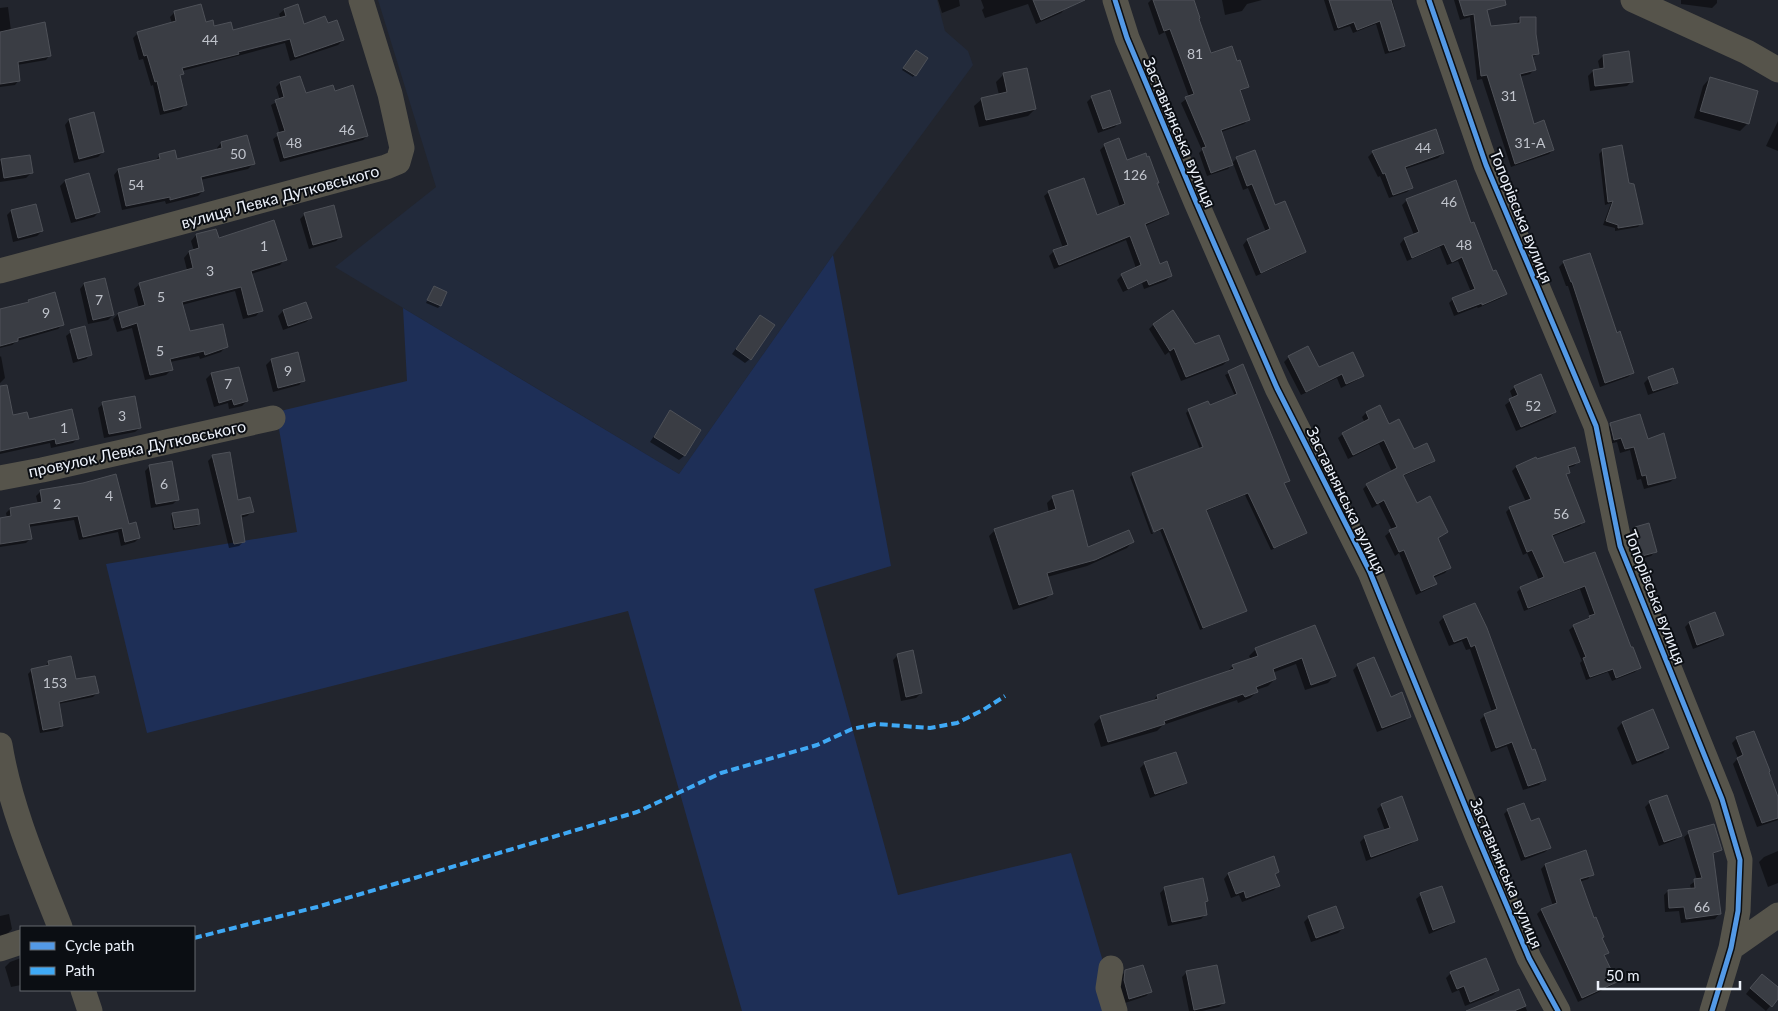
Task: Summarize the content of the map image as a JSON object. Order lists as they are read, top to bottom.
{
  "streets": {
    "street": [
      "Заставнянська вулиця",
      "вулиця Левка Дутковського",
      "Топорівська вулиця",
      "провулок Левка Дутковського"
    ]
  },
  "house_numbers": [
    "44",
    "81",
    "31",
    "46",
    "48",
    "31-А",
    "44",
    "50",
    "126",
    "54",
    "46",
    "48",
    "1",
    "3",
    "5",
    "7",
    "9",
    "5",
    "9",
    "7",
    "52",
    "3",
    "1",
    "6",
    "4",
    "2",
    "56",
    "153",
    "66"
  ],
  "legend": ["Cycle path", "Path"],
  "scale_bar": "50 m"
}
